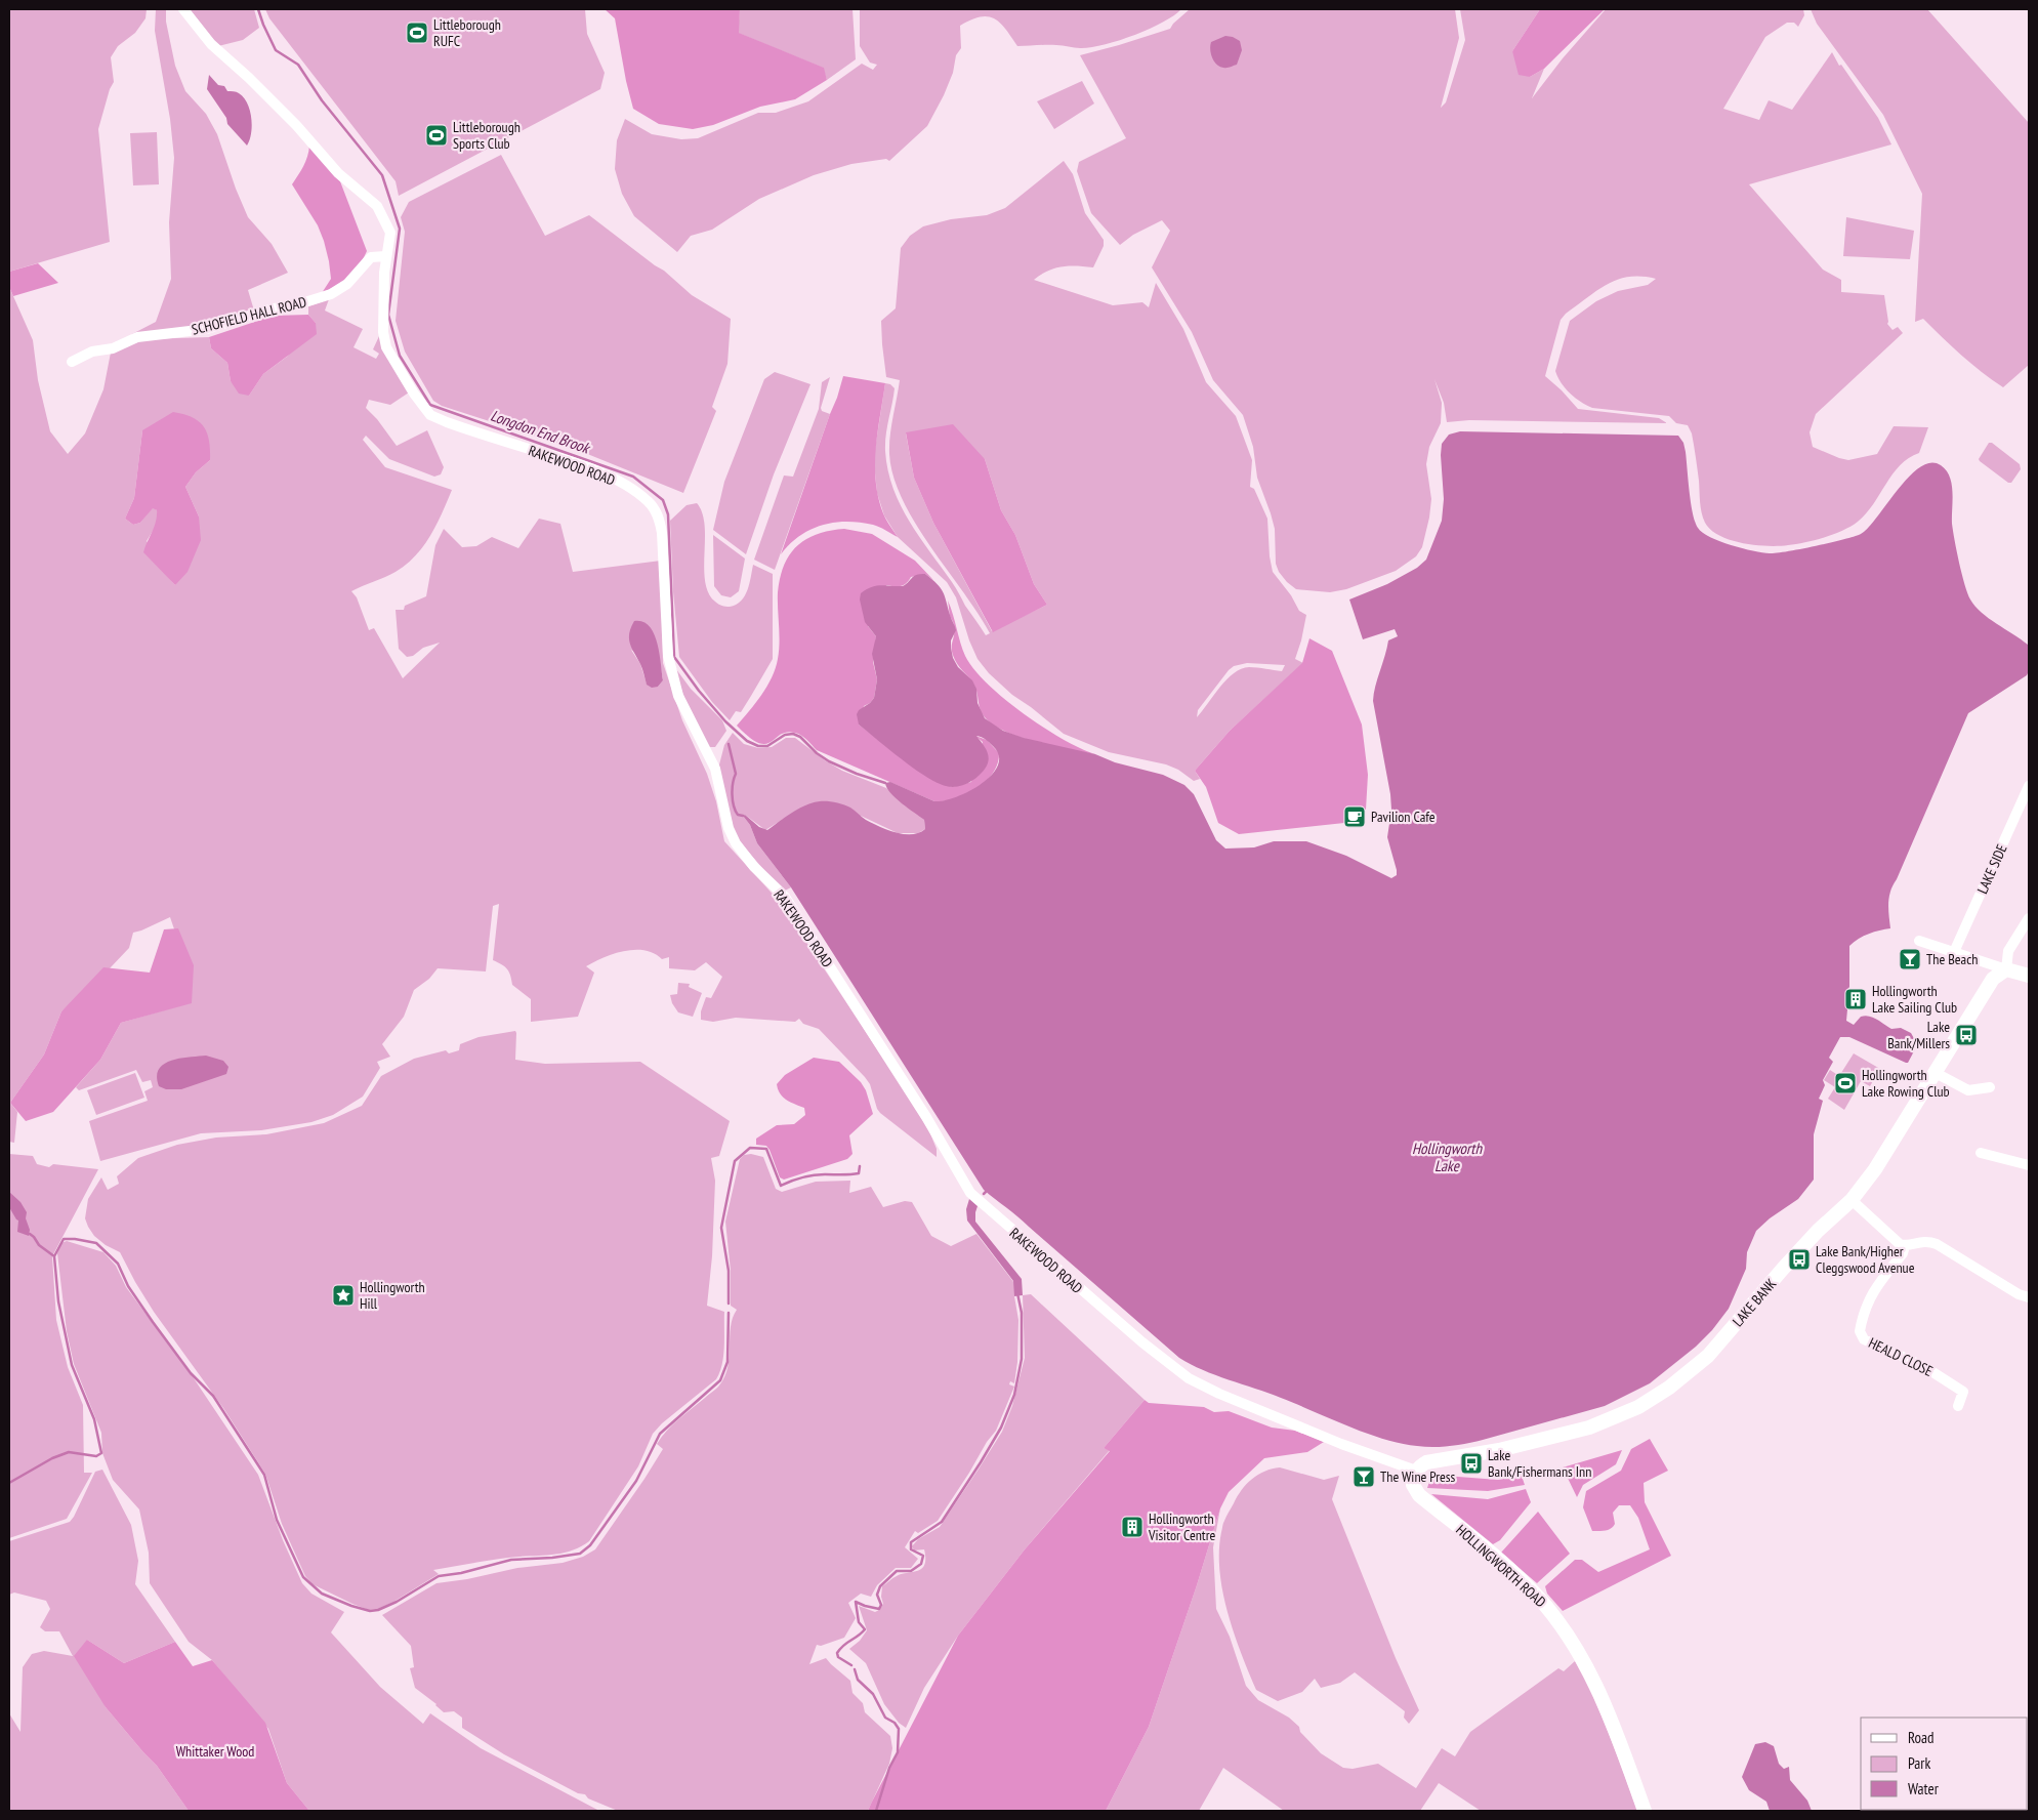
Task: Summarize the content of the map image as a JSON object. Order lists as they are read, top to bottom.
{
  "streets": {
    "main road": ["LAKE BANK", "HOLLINGWORTH ROAD"],
    "street": [
      "SCHOFIELD HALL ROAD",
      "RAKEWOOD ROAD",
      "LAKE SIDE",
      "HEALD CLOSE"
    ]
  },
  "crossings": [
    ["SCHOFIELD HALL ROAD", "RAKEWOOD ROAD"],
    ["RAKEWOOD ROAD", "LAKE BANK"],
    ["RAKEWOOD ROAD", "HOLLINGWORTH ROAD"],
    ["LAKE BANK", "HOLLINGWORTH ROAD"]
  ],
  "water": ["Longdon End Brook", "Hollingworth Lake"],
  "parks": ["Whittaker Wood"],
  "places": {
    "sports": ["Littleborough RUFC", "Littleborough Sports Club", "Hollingworth Lake Rowing Club"],
    "cafe": ["Pavilion Cafe"],
    "bar": ["The Beach", "The Wine Press"],
    "building": ["Hollingworth Lake Sailing Club", "Hollingworth Visitor Centre"],
    "bus stop": ["Lake Bank/Millers", "Lake Bank/Higher Cleggswood Avenue", "Lake Bank/Fishermans Inn"],
    "place": ["Hollingworth Hill"]
  },
  "legend": ["Road", "Park", "Water"]
}
